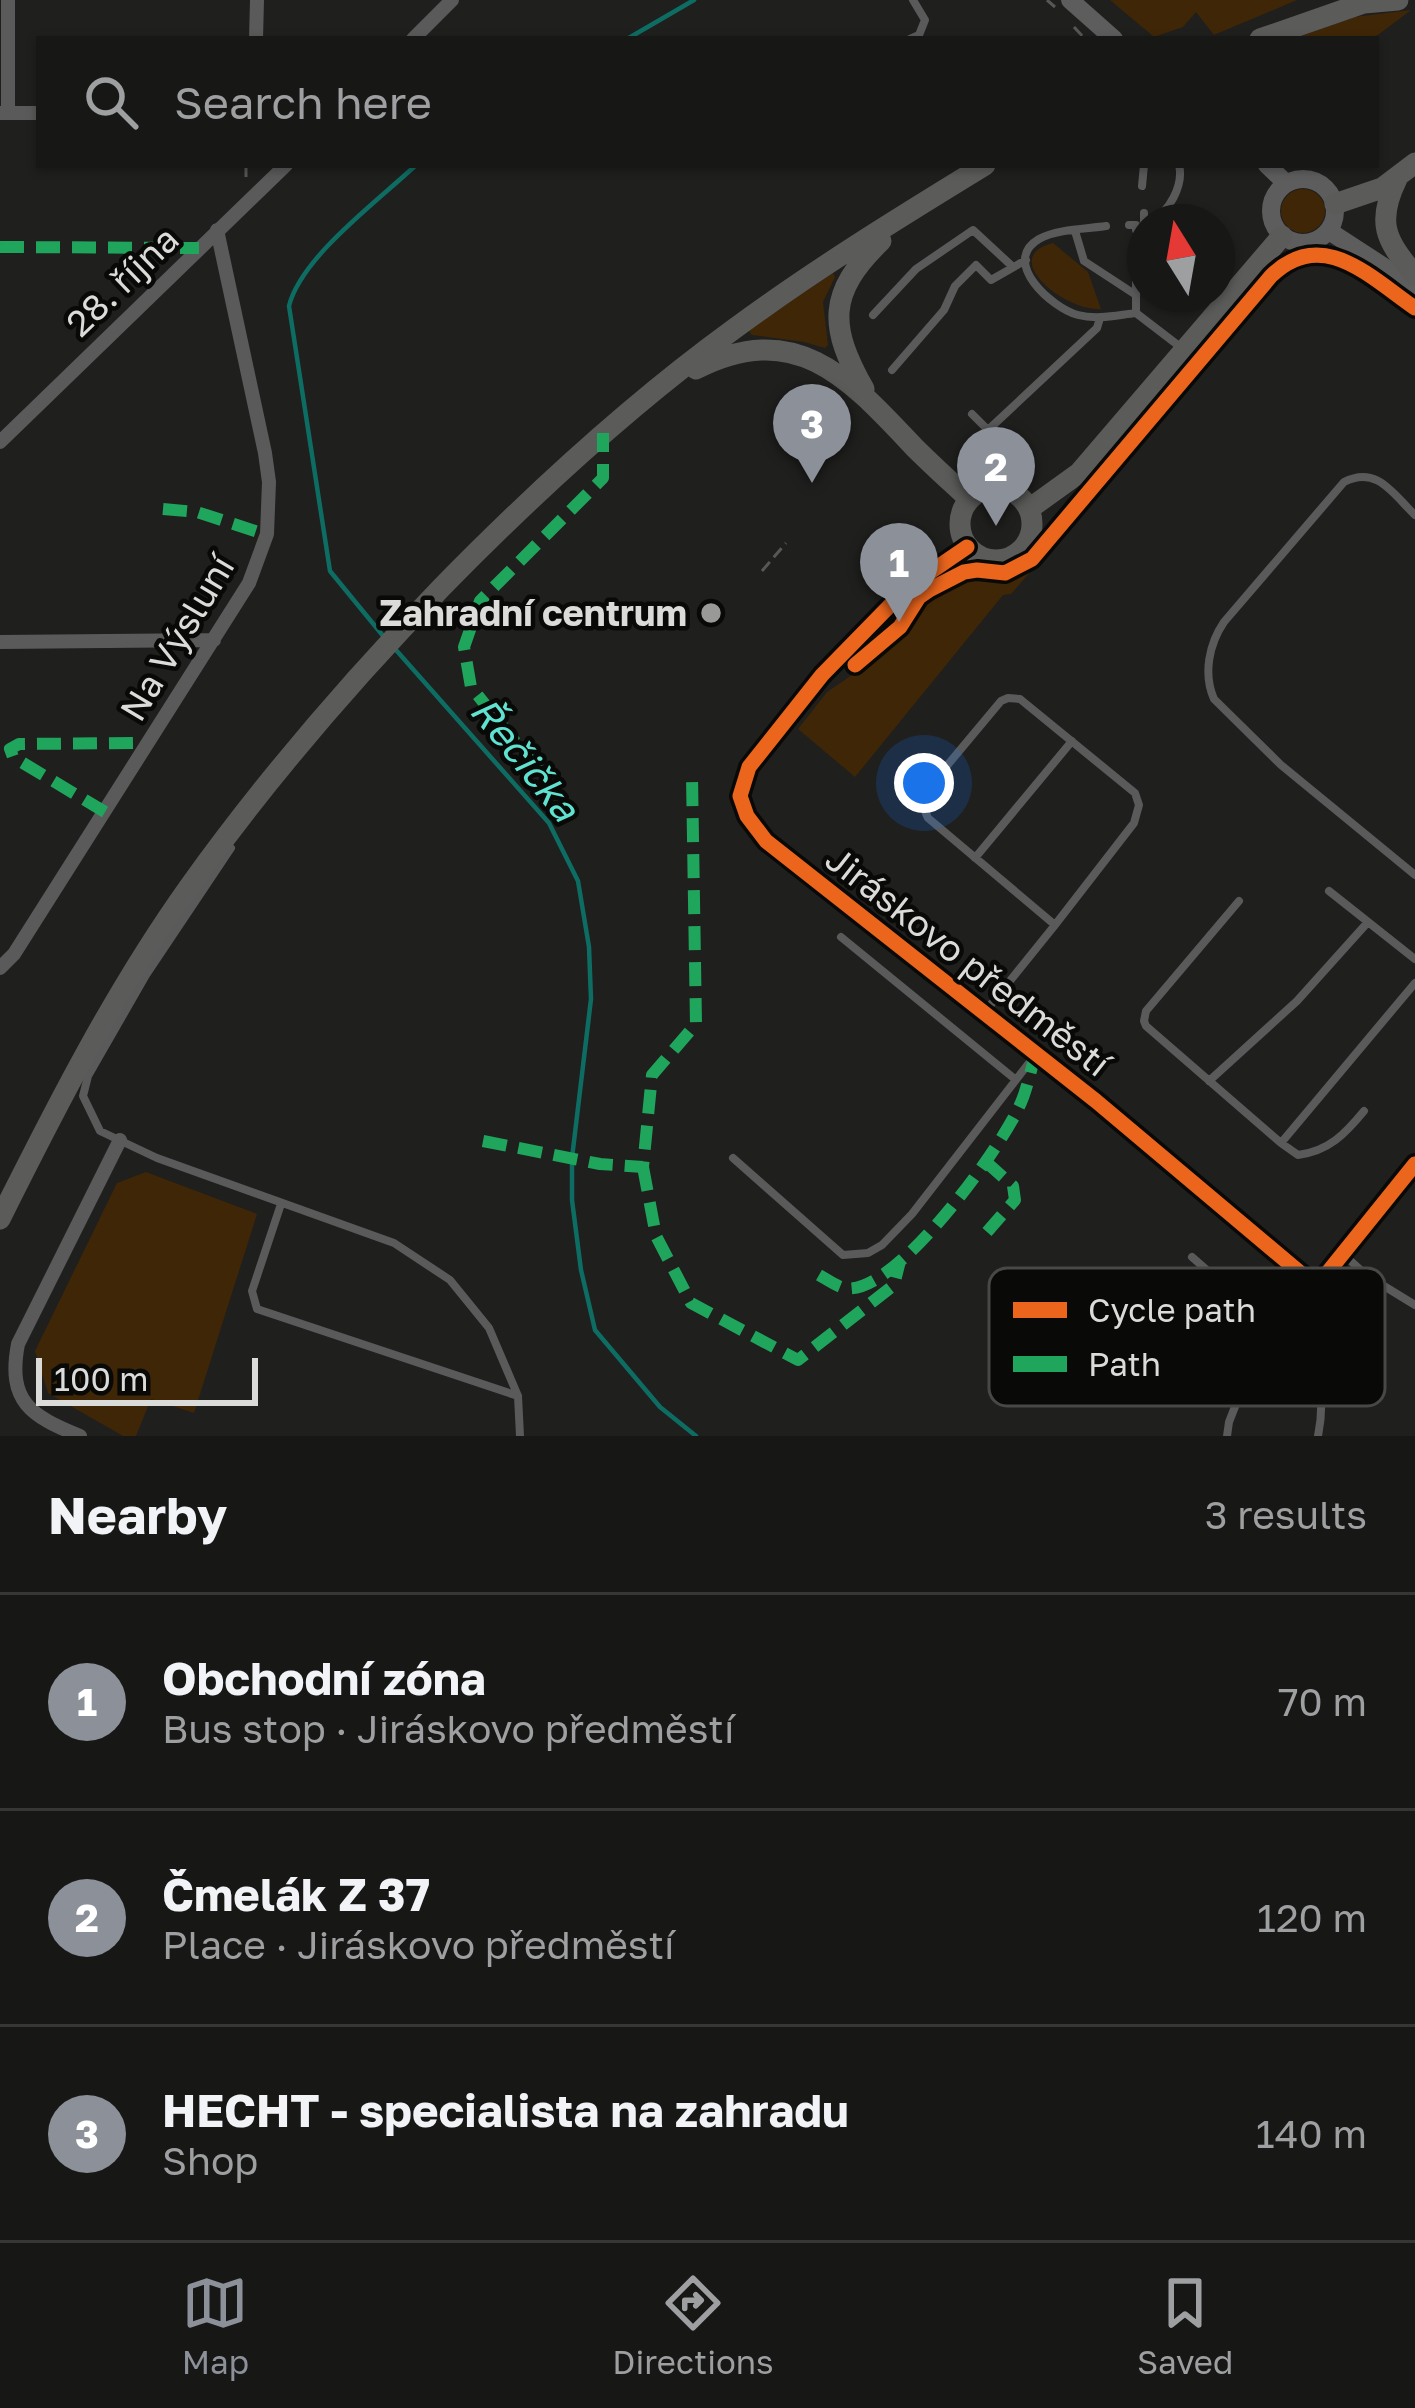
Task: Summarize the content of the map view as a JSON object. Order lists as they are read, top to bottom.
{
  "streets": {
    "street": ["28. října", "Na Výsluní", "Jiráskovo předměstí"]
  },
  "crossings": [
    ["28. října", "Na Výsluní"]
  ],
  "water": ["Řečička"],
  "places": ["Zahradní centrum"],
  "legend": ["Cycle path", "Path"],
  "scale_bar": "100 m",
  "north": "top",
  "page": {
    "search": "Search here",
    "pins": ["3", "2", "1"],
    "scale": "100 m",
    "heading": ["Nearby", "3 results"],
    "list": [
      {
        "mark": "1",
        "name": "Obchodní zóna",
        "note": "Bus stop · Jiráskovo předměstí",
        "value": "70 m"
      },
      {
        "mark": "2",
        "name": "Čmelák Z 37",
        "note": "Place · Jiráskovo předměstí",
        "value": "120 m"
      },
      {
        "mark": "3",
        "name": "HECHT - specialista na zahradu",
        "note": "Shop",
        "value": "140 m"
      }
    ],
    "nav": ["Map", "Directions", "Saved"]
  }
}
